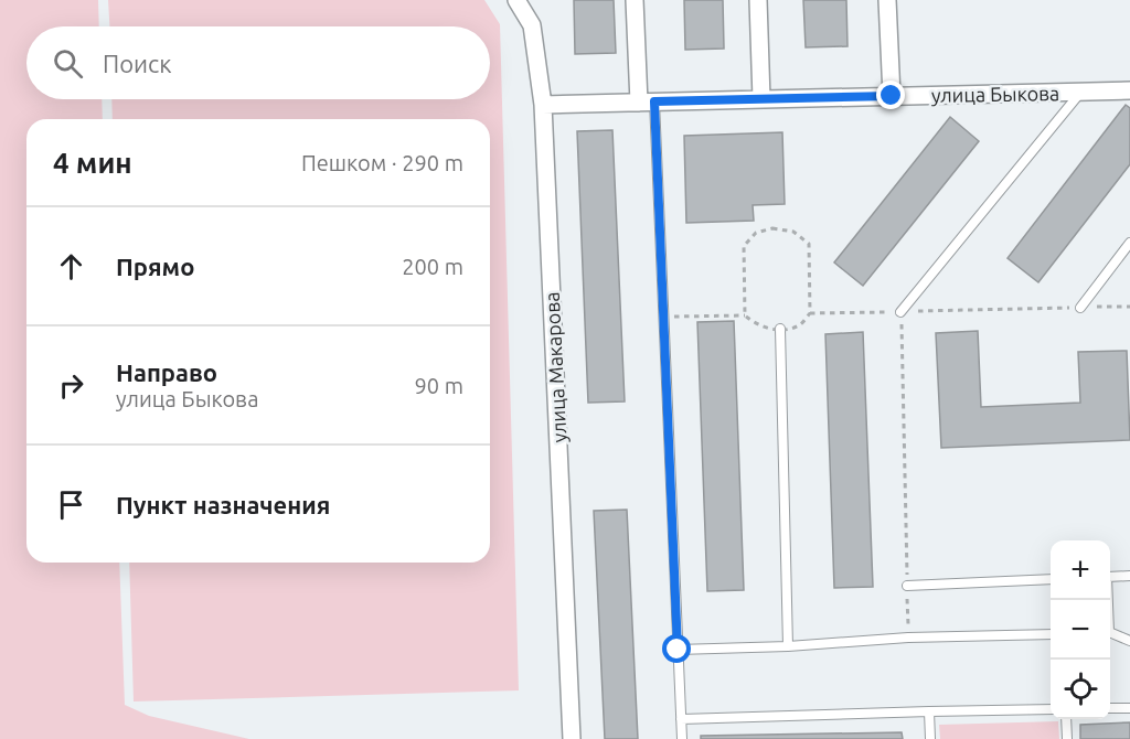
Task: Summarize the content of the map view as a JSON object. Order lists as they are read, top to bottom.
{
  "streets": {
    "street": ["улица Быкова", "улица Макарова"]
  },
  "crossings": [
    ["улица Быкова", "улица Макарова"]
  ],
  "page": {
    "search": "Поиск",
    "heading": ["4 мин", "Пешком · 290 m"],
    "list": [
      ["Прямо", "200 m"],
      ["Направо", "улица Быкова", "90 m"],
      "Пункт назначения"
    ],
    "map_buttons": ["+", "−"]
  }
}
